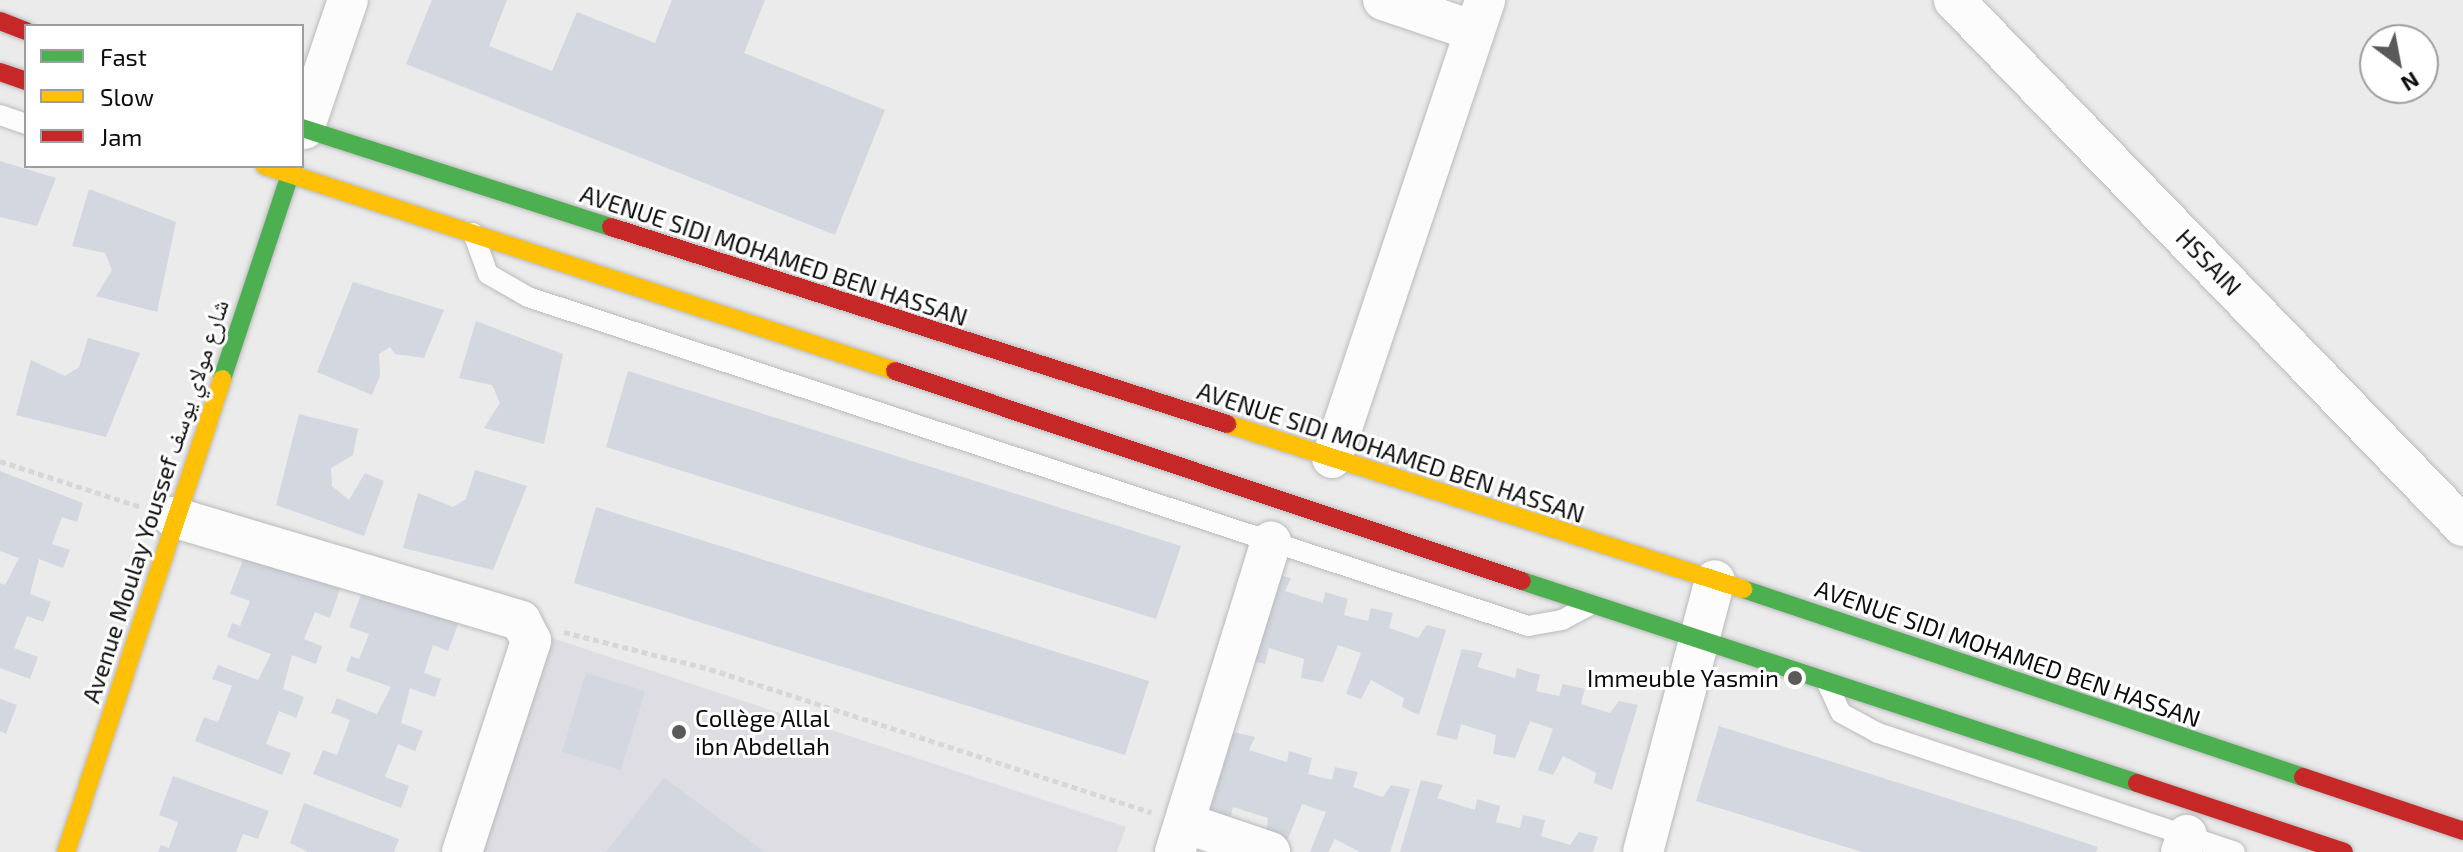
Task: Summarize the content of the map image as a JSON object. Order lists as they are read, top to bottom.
{
  "streets": {
    "street": ["AVENUE SIDI MOHAMED BEN HASSAN", "HSSAIN", "Avenue Moulay Youssef شارع مولاي يوسف"]
  },
  "places": ["Immeuble Yasmin", "Collège Allal ibn Abdellah"],
  "legend": ["Fast", "Slow", "Jam"],
  "north": "bottom right"
}
